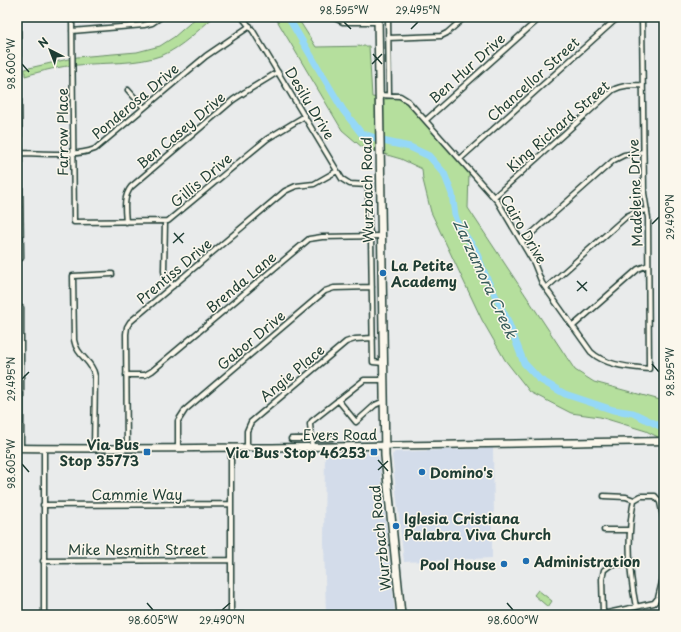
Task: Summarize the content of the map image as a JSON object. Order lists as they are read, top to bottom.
{
  "streets": {
    "main road": ["Wurzbach Road", "Evers Road"],
    "street": [
      "Ben Hur Drive",
      "Chancellor Street",
      "Ponderosa Drive",
      "Desilu Drive",
      "King Richard Street",
      "Ben Casey Drive",
      "Farrow Place",
      "Gillis Drive",
      "Madeleine Drive",
      "Cairo Drive",
      "Prentiss Drive",
      "Brenda Lane",
      "Gabor Drive",
      "Angie Place",
      "Cammie Way",
      "Mike Nesmith Street"
    ]
  },
  "crossings": [
    ["Ben Hur Drive", "Cairo Drive"],
    ["Chancellor Street", "Cairo Drive"],
    ["Ponderosa Drive", "Desilu Drive"],
    ["Ponderosa Drive", "Farrow Place"],
    ["Desilu Drive", "Ben Casey Drive"],
    ["Desilu Drive", "Gillis Drive"],
    ["Desilu Drive", "Wurzbach Road"],
    ["Desilu Drive", "Prentiss Drive"],
    ["King Richard Street", "Madeleine Drive"],
    ["King Richard Street", "Cairo Drive"],
    ["Ben Casey Drive", "Gillis Drive"],
    ["Farrow Place", "Gillis Drive"],
    ["Wurzbach Road", "Cairo Drive"],
    ["Wurzbach Road", "Brenda Lane"],
    ["Wurzbach Road", "Gabor Drive"],
    ["Wurzbach Road", "Angie Place"],
    ["Wurzbach Road", "Evers Road"],
    ["Madeleine Drive", "Cairo Drive"],
    ["Prentiss Drive", "Brenda Lane"],
    ["Prentiss Drive", "Evers Road"],
    ["Gabor Drive", "Evers Road"],
    ["Angie Place", "Evers Road"]
  ],
  "water": ["Zarzamora Creek"],
  "places": {
    "other": [
      "La Petite Academy",
      "Domino's",
      "Iglesia Cristiana Palabra Viva Church",
      "Administration",
      "Pool House"
    ],
    "transit": ["Via Bus Stop 35773", "Via Bus Stop 46253"]
  },
  "north": "top left",
  "coordinates": [
    "98.595°W",
    "29.495°N",
    "98.600°W",
    "29.490°N",
    "98.605°W"
  ]
}
